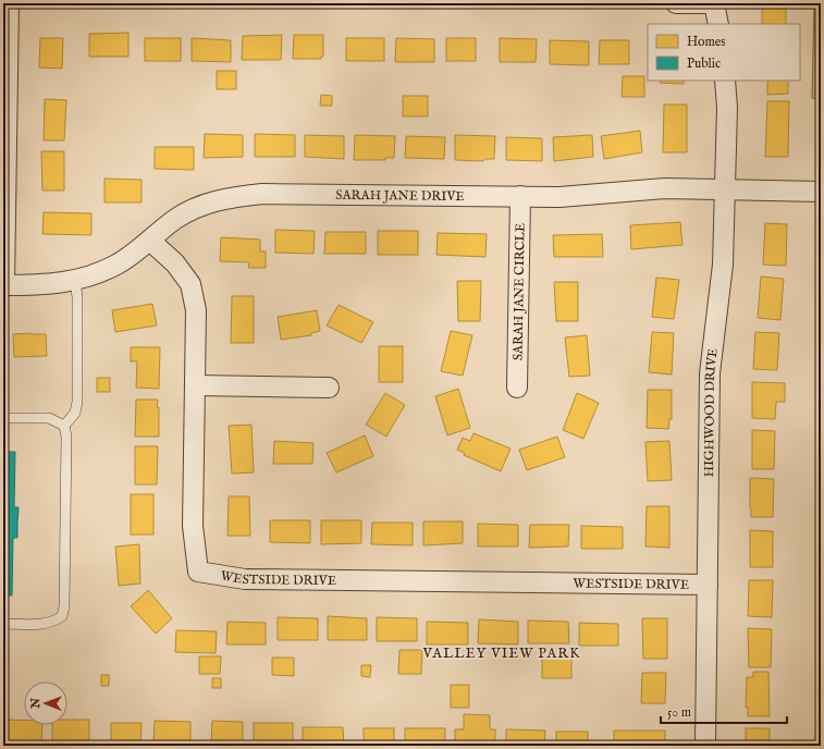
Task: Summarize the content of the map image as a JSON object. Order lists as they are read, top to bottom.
{
  "streets": {
    "street": [
      "SARAH JANE DRIVE",
      "SARAH JANE CIRCLE",
      "HIGHWOOD DRIVE",
      "WESTSIDE DRIVE"
    ]
  },
  "crossings": [
    ["SARAH JANE DRIVE", "SARAH JANE CIRCLE"],
    ["SARAH JANE DRIVE", "HIGHWOOD DRIVE"],
    ["SARAH JANE DRIVE", "WESTSIDE DRIVE"],
    ["HIGHWOOD DRIVE", "WESTSIDE DRIVE"]
  ],
  "districts": ["VALLEY VIEW PARK"],
  "legend": ["Homes", "Public"],
  "scale_bar": "50 m",
  "north": "left"
}
